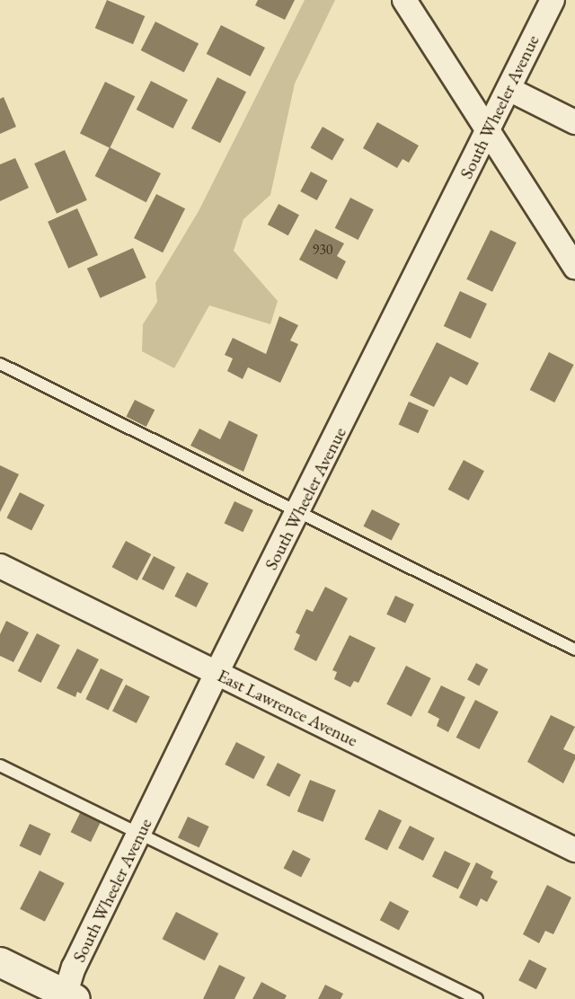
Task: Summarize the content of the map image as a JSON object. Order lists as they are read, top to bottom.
{
  "streets": {
    "street": ["South Wheeler Avenue", "East Lawrence Avenue"]
  },
  "crossings": [
    ["South Wheeler Avenue", "East Lawrence Avenue"]
  ],
  "house_numbers": ["930"]
}
